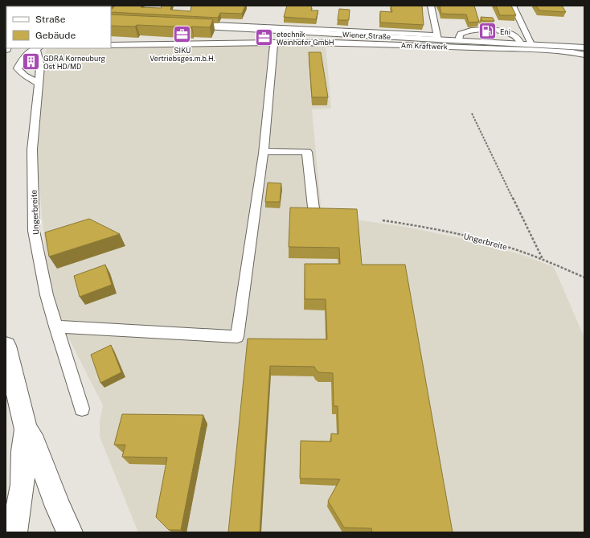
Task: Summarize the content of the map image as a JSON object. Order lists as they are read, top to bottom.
{
  "streets": {
    "main road": ["Wiener Straße"],
    "street": ["Am Kraftwerk", "Ungerbreite"]
  },
  "places": {
    "fuel station": ["Eni"],
    "office": ["SIKU Vertriebsges.m.b.H.", "etechnik Weinhofer GmbH"],
    "building": ["GDRA Korneuburg Ost HD/MD"]
  },
  "legend": ["Straße", "Gebäude"]
}
